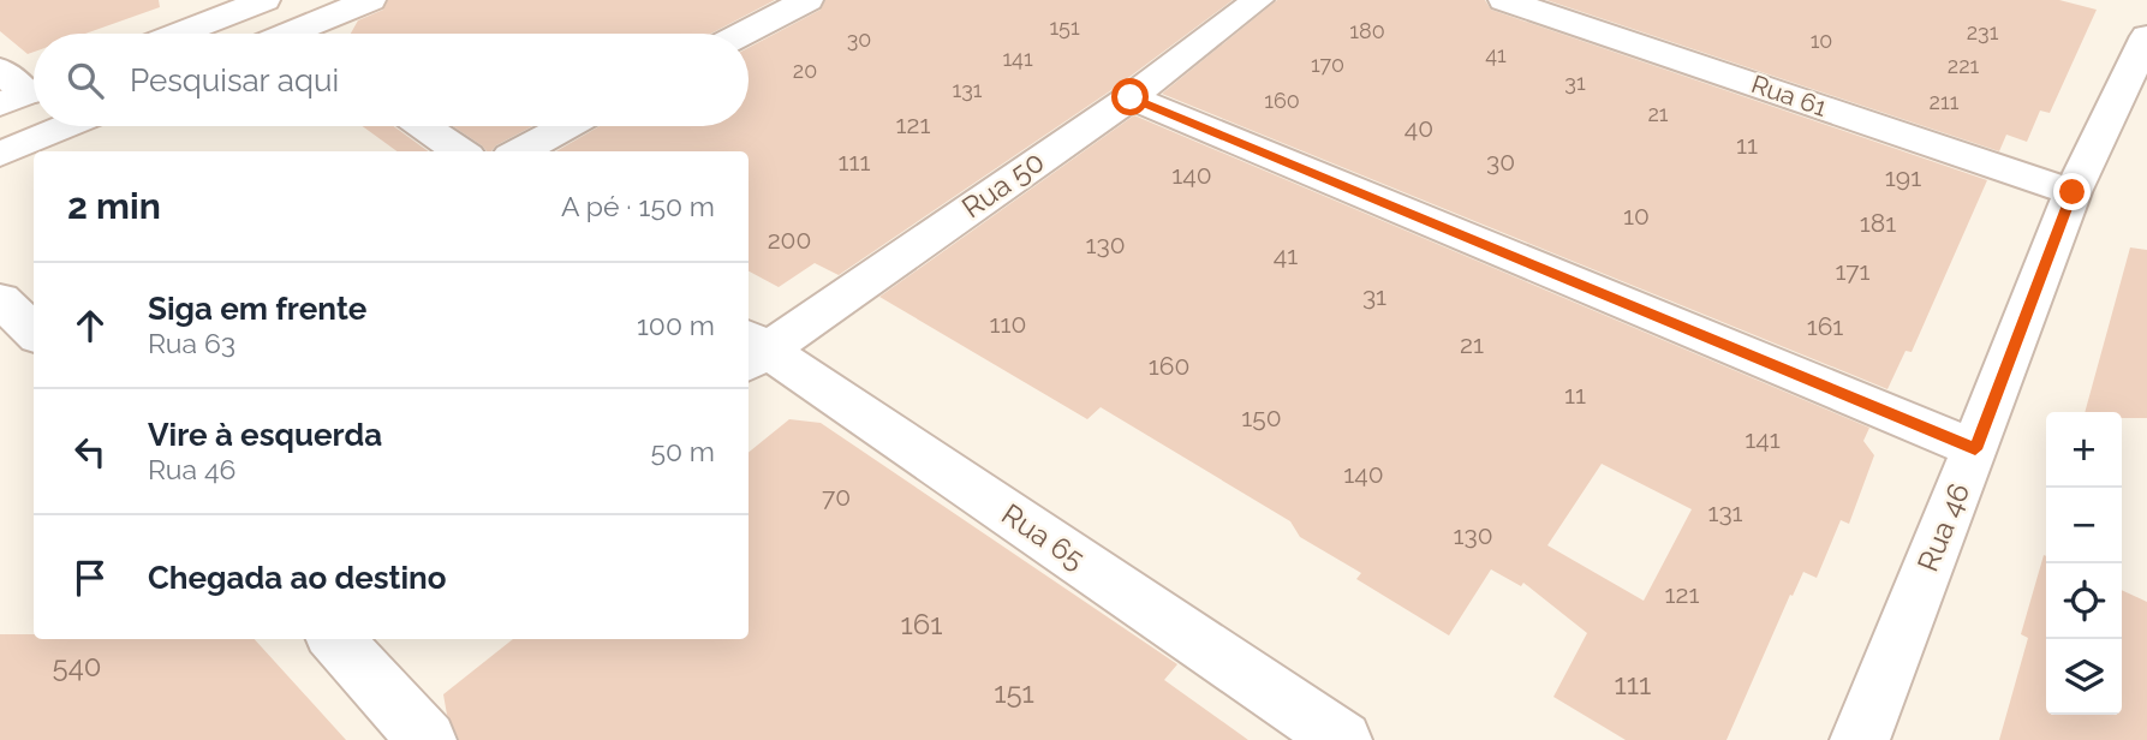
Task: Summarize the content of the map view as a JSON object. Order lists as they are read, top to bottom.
{
  "streets": {
    "street": [
      "Rua 61",
      "Rua 50",
      "Rua 46",
      "Rua 65"
    ]
  },
  "crossings": [
    ["Rua 61", "Rua 46"],
    ["Rua 50", "Rua 65"]
  ],
  "house_numbers": [
    "151",
    "180",
    "231",
    "30",
    "10",
    "41",
    "141",
    "170",
    "221",
    "20",
    "31",
    "131",
    "160",
    "211",
    "21",
    "121",
    "40",
    "11",
    "111",
    "30",
    "140",
    "191",
    "10",
    "181",
    "200",
    "130",
    "41",
    "171",
    "31",
    "110",
    "161",
    "21",
    "160",
    "11",
    "150",
    "141",
    "140",
    "70",
    "131",
    "130",
    "121",
    "161",
    "540",
    "111",
    "151"
  ],
  "page": {
    "search": "Pesquisar aqui",
    "heading": ["2 min", "A pé · 150 m"],
    "list": [
      ["Siga em frente", "Rua 63", "100 m"],
      ["Vire à esquerda", "Rua 46", "50 m"],
      "Chegada ao destino"
    ],
    "map_buttons": ["+", "−"]
  }
}
